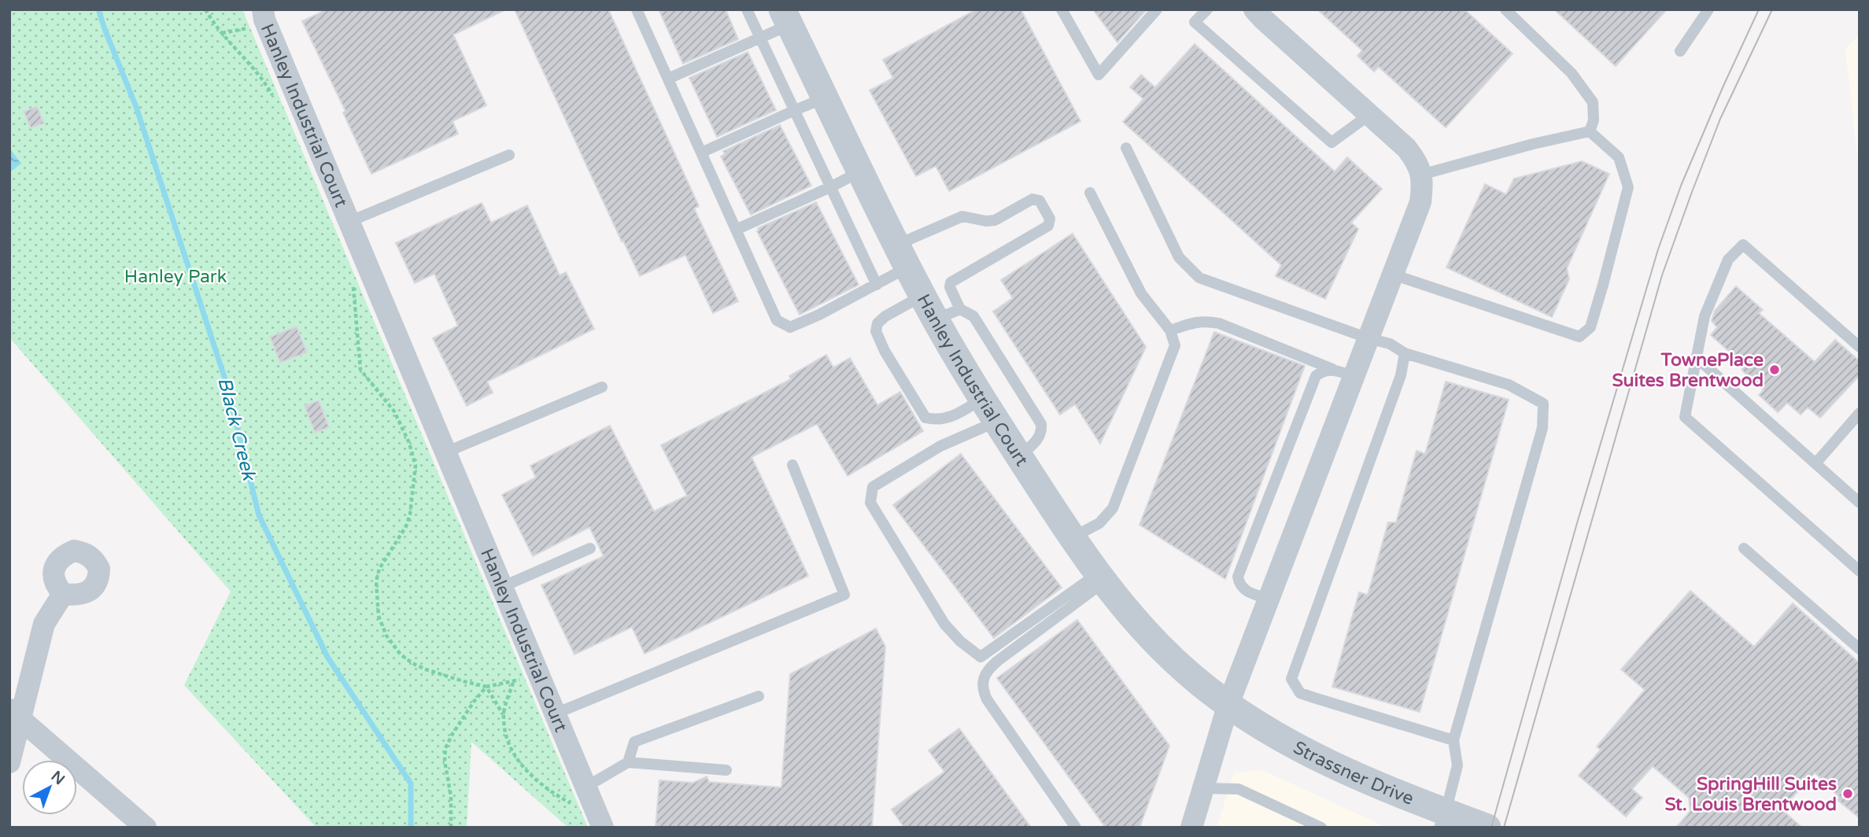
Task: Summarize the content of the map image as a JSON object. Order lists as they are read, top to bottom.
{
  "streets": {
    "street": ["Hanley Industrial Court", "Strassner Drive"]
  },
  "crossings": [
    ["Hanley Industrial Court", "Strassner Drive"]
  ],
  "water": ["Black Creek"],
  "parks": ["Hanley Park"],
  "places": ["TownePlace Suites Brentwood", "SpringHill Suites St. Louis Brentwood"],
  "north": "top right"
}
